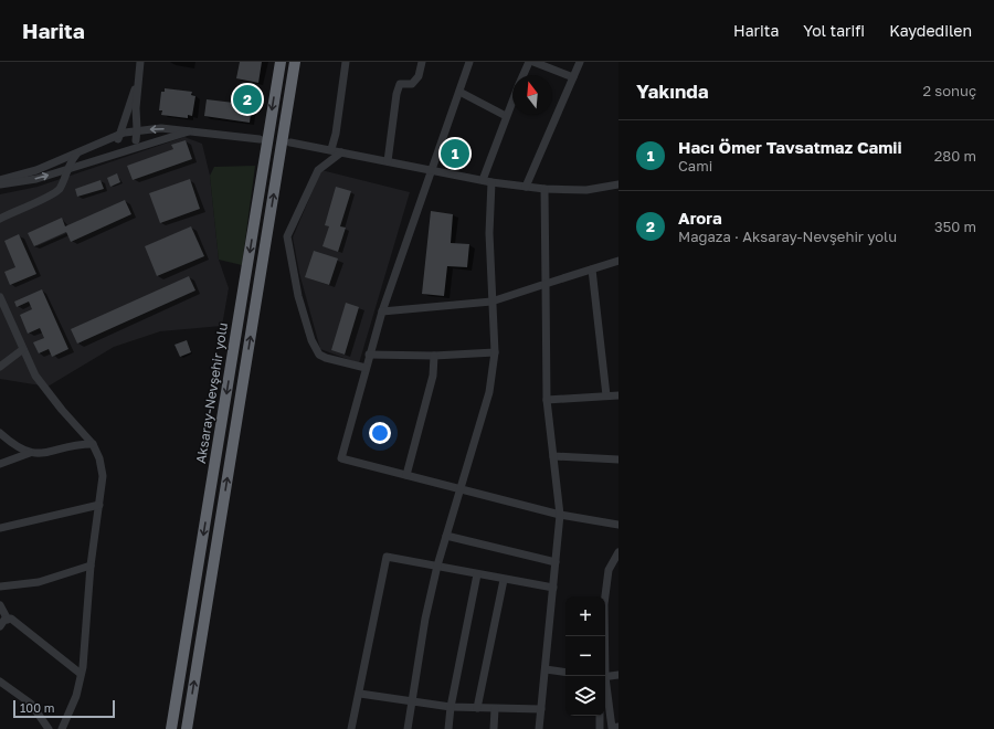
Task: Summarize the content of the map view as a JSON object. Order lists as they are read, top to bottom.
{
  "streets": {
    "highway": ["Aksaray-Nevşehir yolu"]
  },
  "scale_bar": "100 m",
  "north": "top",
  "page": {
    "header": "Harita",
    "nav": ["Harita", "Yol tarifi", "Kaydedilen"],
    "heading": ["Yakında", "2 sonuç"],
    "pins": ["2", "1"],
    "list": [
      {
        "mark": "1",
        "name": "Hacı Ömer Tavsatmaz Camii",
        "note": "Cami",
        "value": "280 m"
      },
      {
        "mark": "2",
        "name": "Arora",
        "note": "Mağaza · Aksaray-Nevşehir yolu",
        "value": "350 m"
      }
    ],
    "map_buttons": ["+", "−"],
    "scale": "100 m"
  }
}
